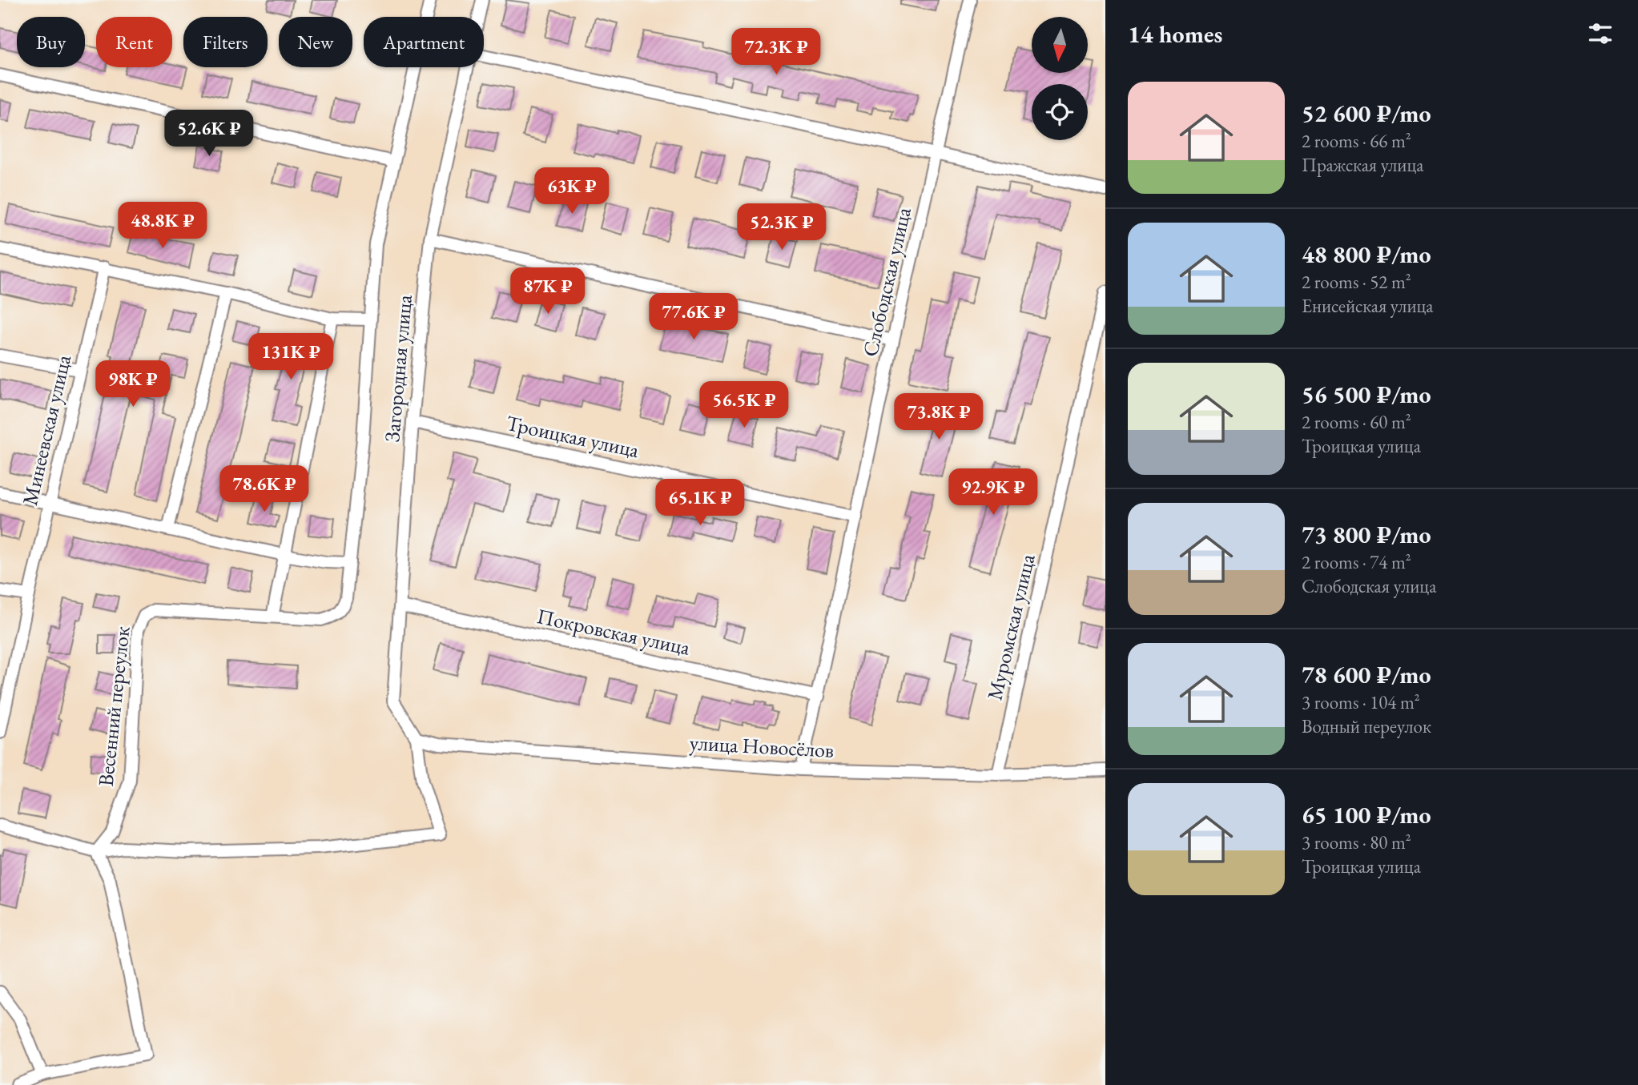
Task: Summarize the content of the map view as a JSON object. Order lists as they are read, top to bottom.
{
  "streets": {
    "street": [
      "Слободская улица",
      "Загородная улица",
      "Минеевская улица",
      "Троицкая улица",
      "Муромская улица",
      "Покровская улица",
      "Весенний переулок",
      "улица Новосёлов"
    ]
  },
  "crossings": [
    ["Слободская улица", "Троицкая улица"],
    ["Слободская улица", "Покровская улица"],
    ["Слободская улица", "улица Новосёлов"],
    ["Загородная улица", "Троицкая улица"],
    ["Загородная улица", "Покровская улица"],
    ["Загородная улица", "улица Новосёлов"],
    ["Муромская улица", "улица Новосёлов"]
  ],
  "north": "bottom",
  "page": {
    "heading": "14 homes",
    "chip": [
      "Buy",
      "Rent",
      "Filters",
      "New",
      "Apartment"
    ],
    "price": [
      "72.3K ₽",
      "52.6K ₽",
      "63K ₽",
      "48.8K ₽",
      "52.3K ₽",
      "87K ₽",
      "77.6K ₽",
      "131K ₽",
      "98K ₽",
      "56.5K ₽",
      "73.8K ₽",
      "78.6K ₽",
      "92.9K ₽",
      "65.1K ₽"
    ],
    "list": [
      {
        "name": "52 600 ₽/mo",
        "note": "2 rooms · 66 m² · Пражская улица"
      },
      {
        "name": "48 800 ₽/mo",
        "note": "2 rooms · 52 m² · Енисейская улица"
      },
      {
        "name": "56 500 ₽/mo",
        "note": "2 rooms · 60 m² · Троицкая улица"
      },
      {
        "name": "73 800 ₽/mo",
        "note": "2 rooms · 74 m² · Слободская улица"
      },
      {
        "name": "78 600 ₽/mo",
        "note": "3 rooms · 104 m² · Водный переулок"
      },
      {
        "name": "65 100 ₽/mo",
        "note": "3 rooms · 80 m² · Троицкая улица"
      }
    ]
  }
}
